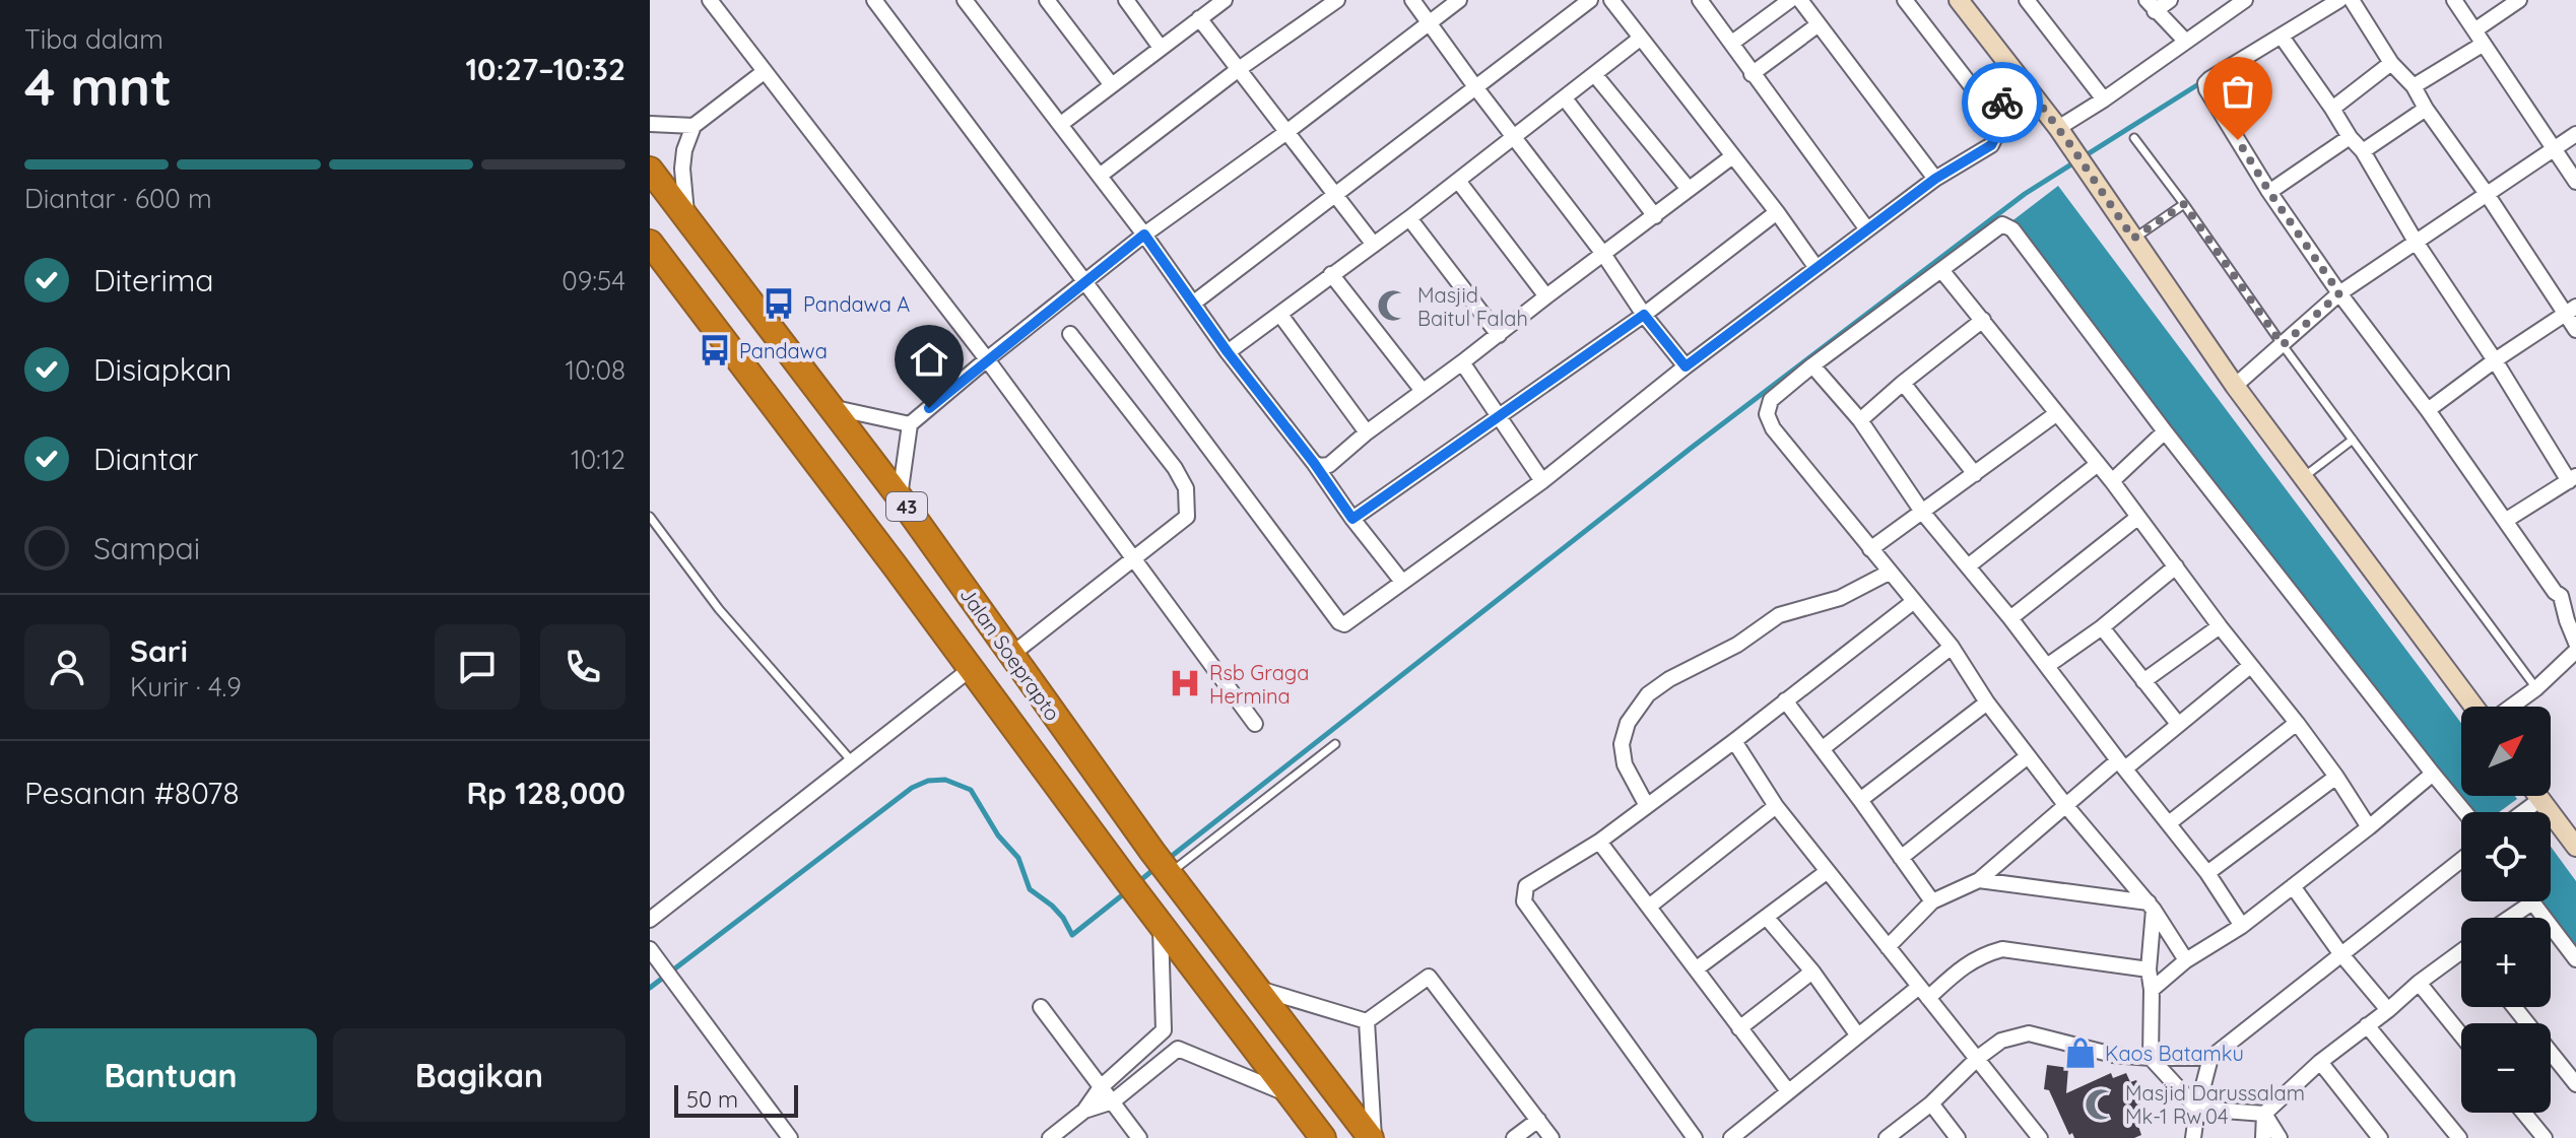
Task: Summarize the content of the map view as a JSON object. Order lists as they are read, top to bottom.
{
  "streets": {
    "highway": ["43", "Jalan Soeprapto"]
  },
  "places": {
    "bus stop": ["Pandawa A", "Pandawa"],
    "mosque": ["Masjid Baitul Falah", "Masjid Darussalam Mk-1 Rw.04"],
    "hospital": ["Rsb Graga Hermina"],
    "shop": ["Kaos Batamku"]
  },
  "scale_bar": "50 m",
  "north": "top right",
  "page": {
    "heading": ["4 mnt", "Tiba dalam", "10:27–10:32"],
    "panel": [
      "Sari",
      "Kurir · 4.9",
      "Pesanan #8078",
      "Rp 128,000"
    ],
    "bar": "Diantar · 600 m",
    "list": [
      ["Diterima", "09:54"],
      ["Disiapkan", "10:08"],
      ["Diantar", "10:12"],
      "Sampai"
    ],
    "map_buttons": ["+", "−"],
    "buttons": ["Bantuan", "Bagikan"],
    "scale": "50 m"
  }
}
